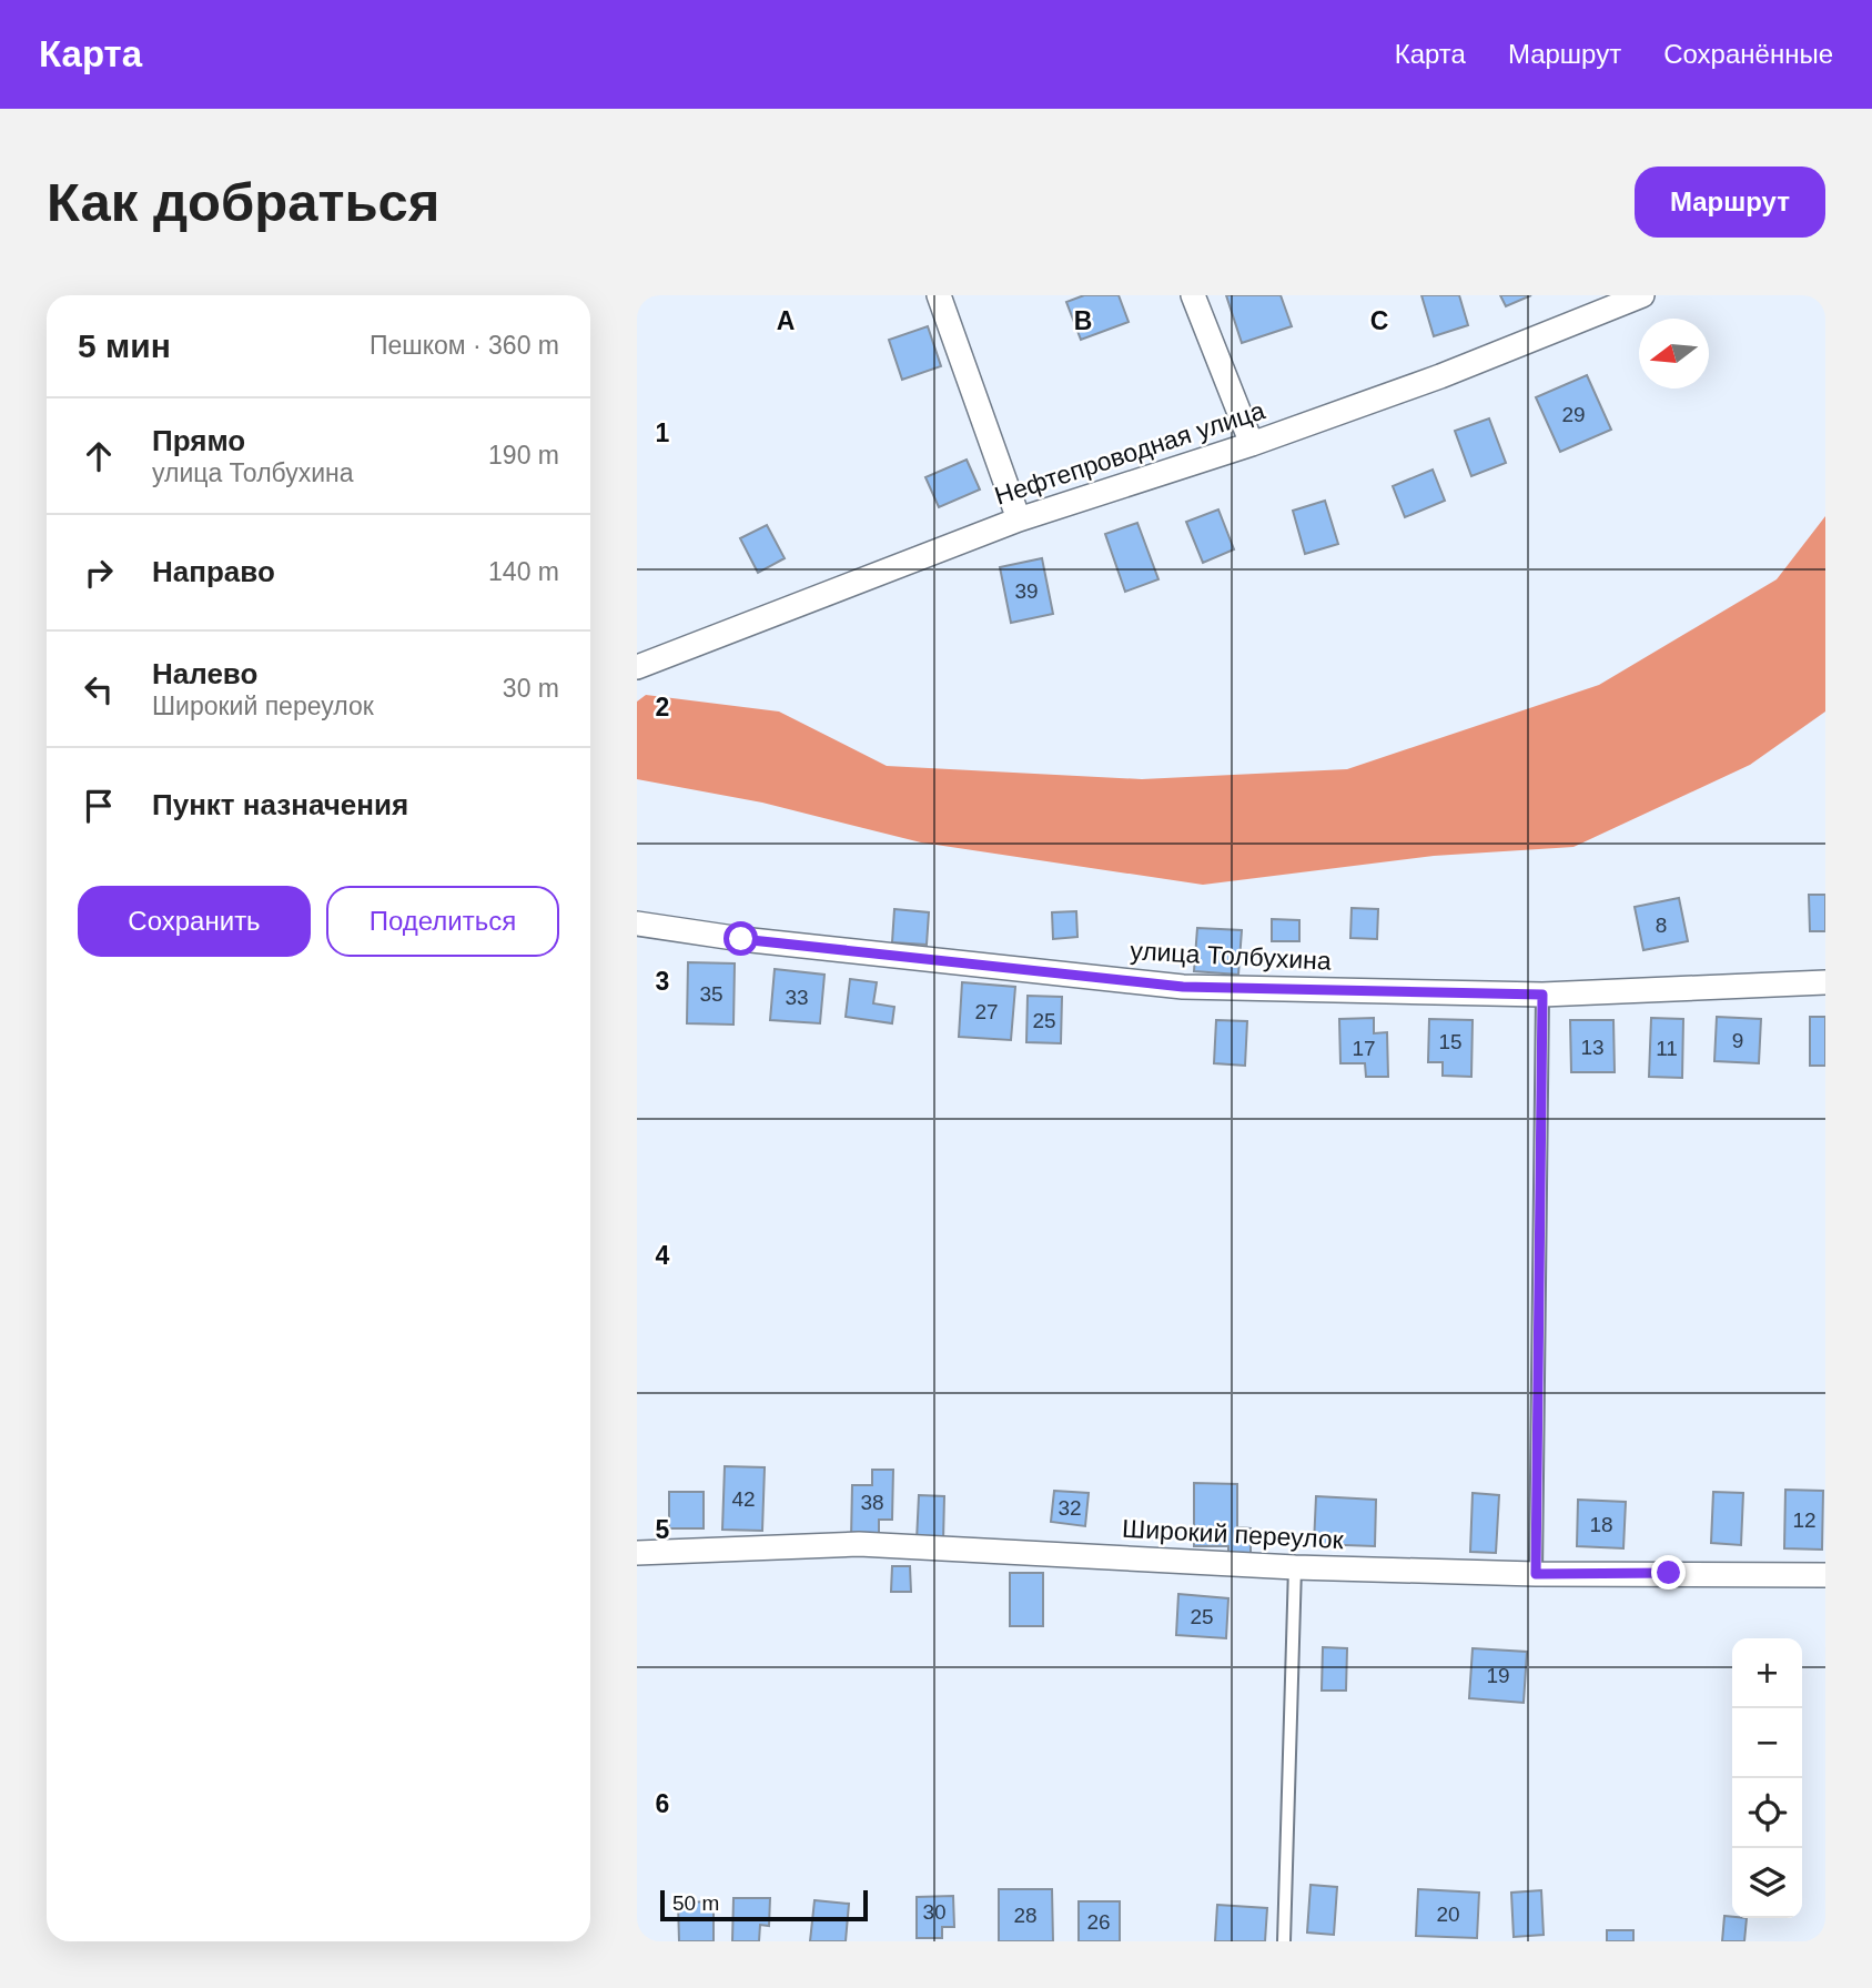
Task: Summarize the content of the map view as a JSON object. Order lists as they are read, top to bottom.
{
  "streets": {
    "street": ["Нефтепроводная улица", "улица Толбухина", "Широкий переулок"]
  },
  "house_numbers": [
    "29",
    "39",
    "8",
    "35",
    "33",
    "27",
    "25",
    "9",
    "15",
    "13",
    "17",
    "11",
    "42",
    "38",
    "32",
    "12",
    "18",
    "25",
    "19",
    "30",
    "20",
    "28",
    "26"
  ],
  "scale_bar": "50 m",
  "north": "left",
  "page": {
    "header": "Карта",
    "nav": ["Карта", "Маршрут", "Сохранённые"],
    "buttons": [
      "Маршрут",
      ["Сохранить", "Поделиться"]
    ],
    "title": "Как добраться",
    "heading": ["5 мин", "Пешком · 360 m"],
    "list": [
      ["Прямо", "улица Толбухина", "190 m"],
      ["Направо", "140 m"],
      ["Налево", "Широкий переулок", "30 m"],
      "Пункт назначения"
    ],
    "map_buttons": ["+", "−"],
    "scale": "50 m"
  },
  "grid": {
    "columns": ["A", "B", "C"],
    "rows": [
      "1",
      "2",
      "3",
      "4",
      "5",
      "6"
    ]
  }
}
